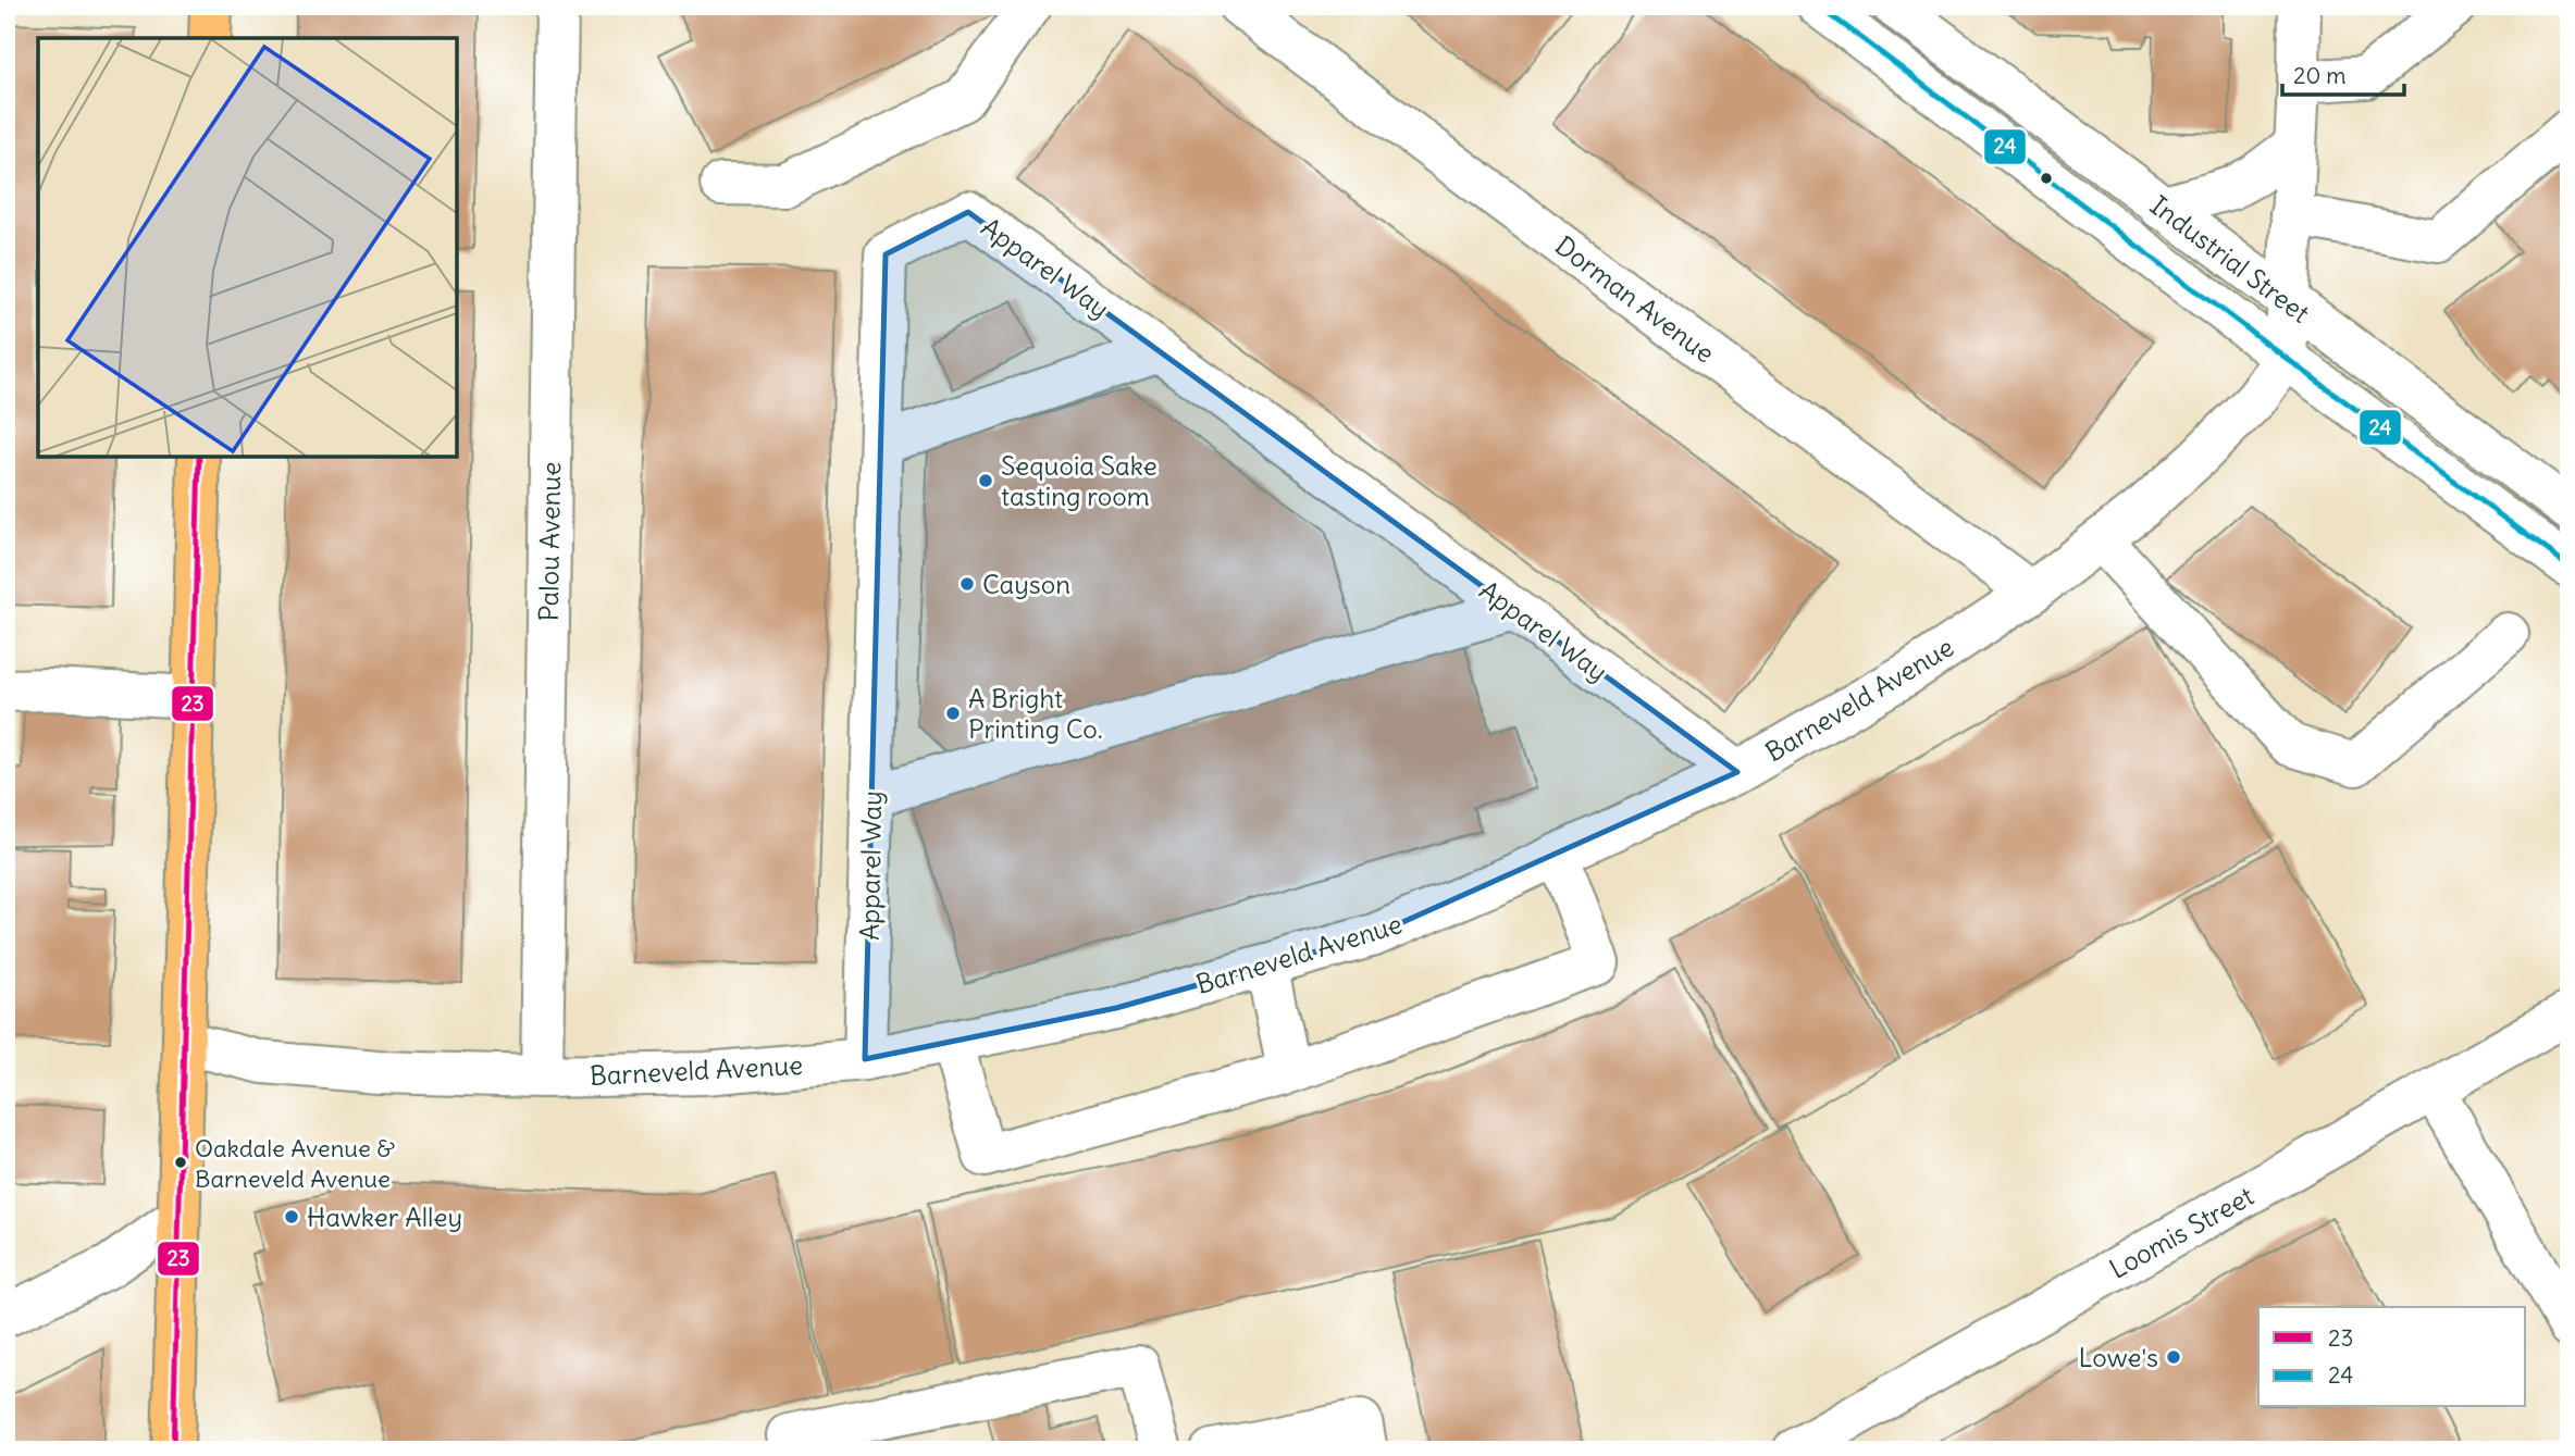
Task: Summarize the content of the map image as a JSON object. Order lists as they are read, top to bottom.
{
  "streets": {
    "street": [
      "Industrial Street",
      "Apparel Way",
      "Dorman Avenue",
      "Palou Avenue",
      "Barneveld Avenue",
      "Loomis Street"
    ]
  },
  "crossings": [
    ["Industrial Street", "Barneveld Avenue"],
    ["Apparel Way", "Barneveld Avenue"],
    ["Dorman Avenue", "Barneveld Avenue"],
    ["Palou Avenue", "Barneveld Avenue"]
  ],
  "places": [
    "Sequoia Sake tasting room",
    "Cayson",
    "A Bright Printing Co.",
    "Oakdale Avenue & Barneveld Avenue",
    "Hawker Alley",
    "Lowe's"
  ],
  "lines": ["transit line 24", "transit line 23"],
  "legend": ["23", "24"],
  "scale_bar": "20 m"
}
